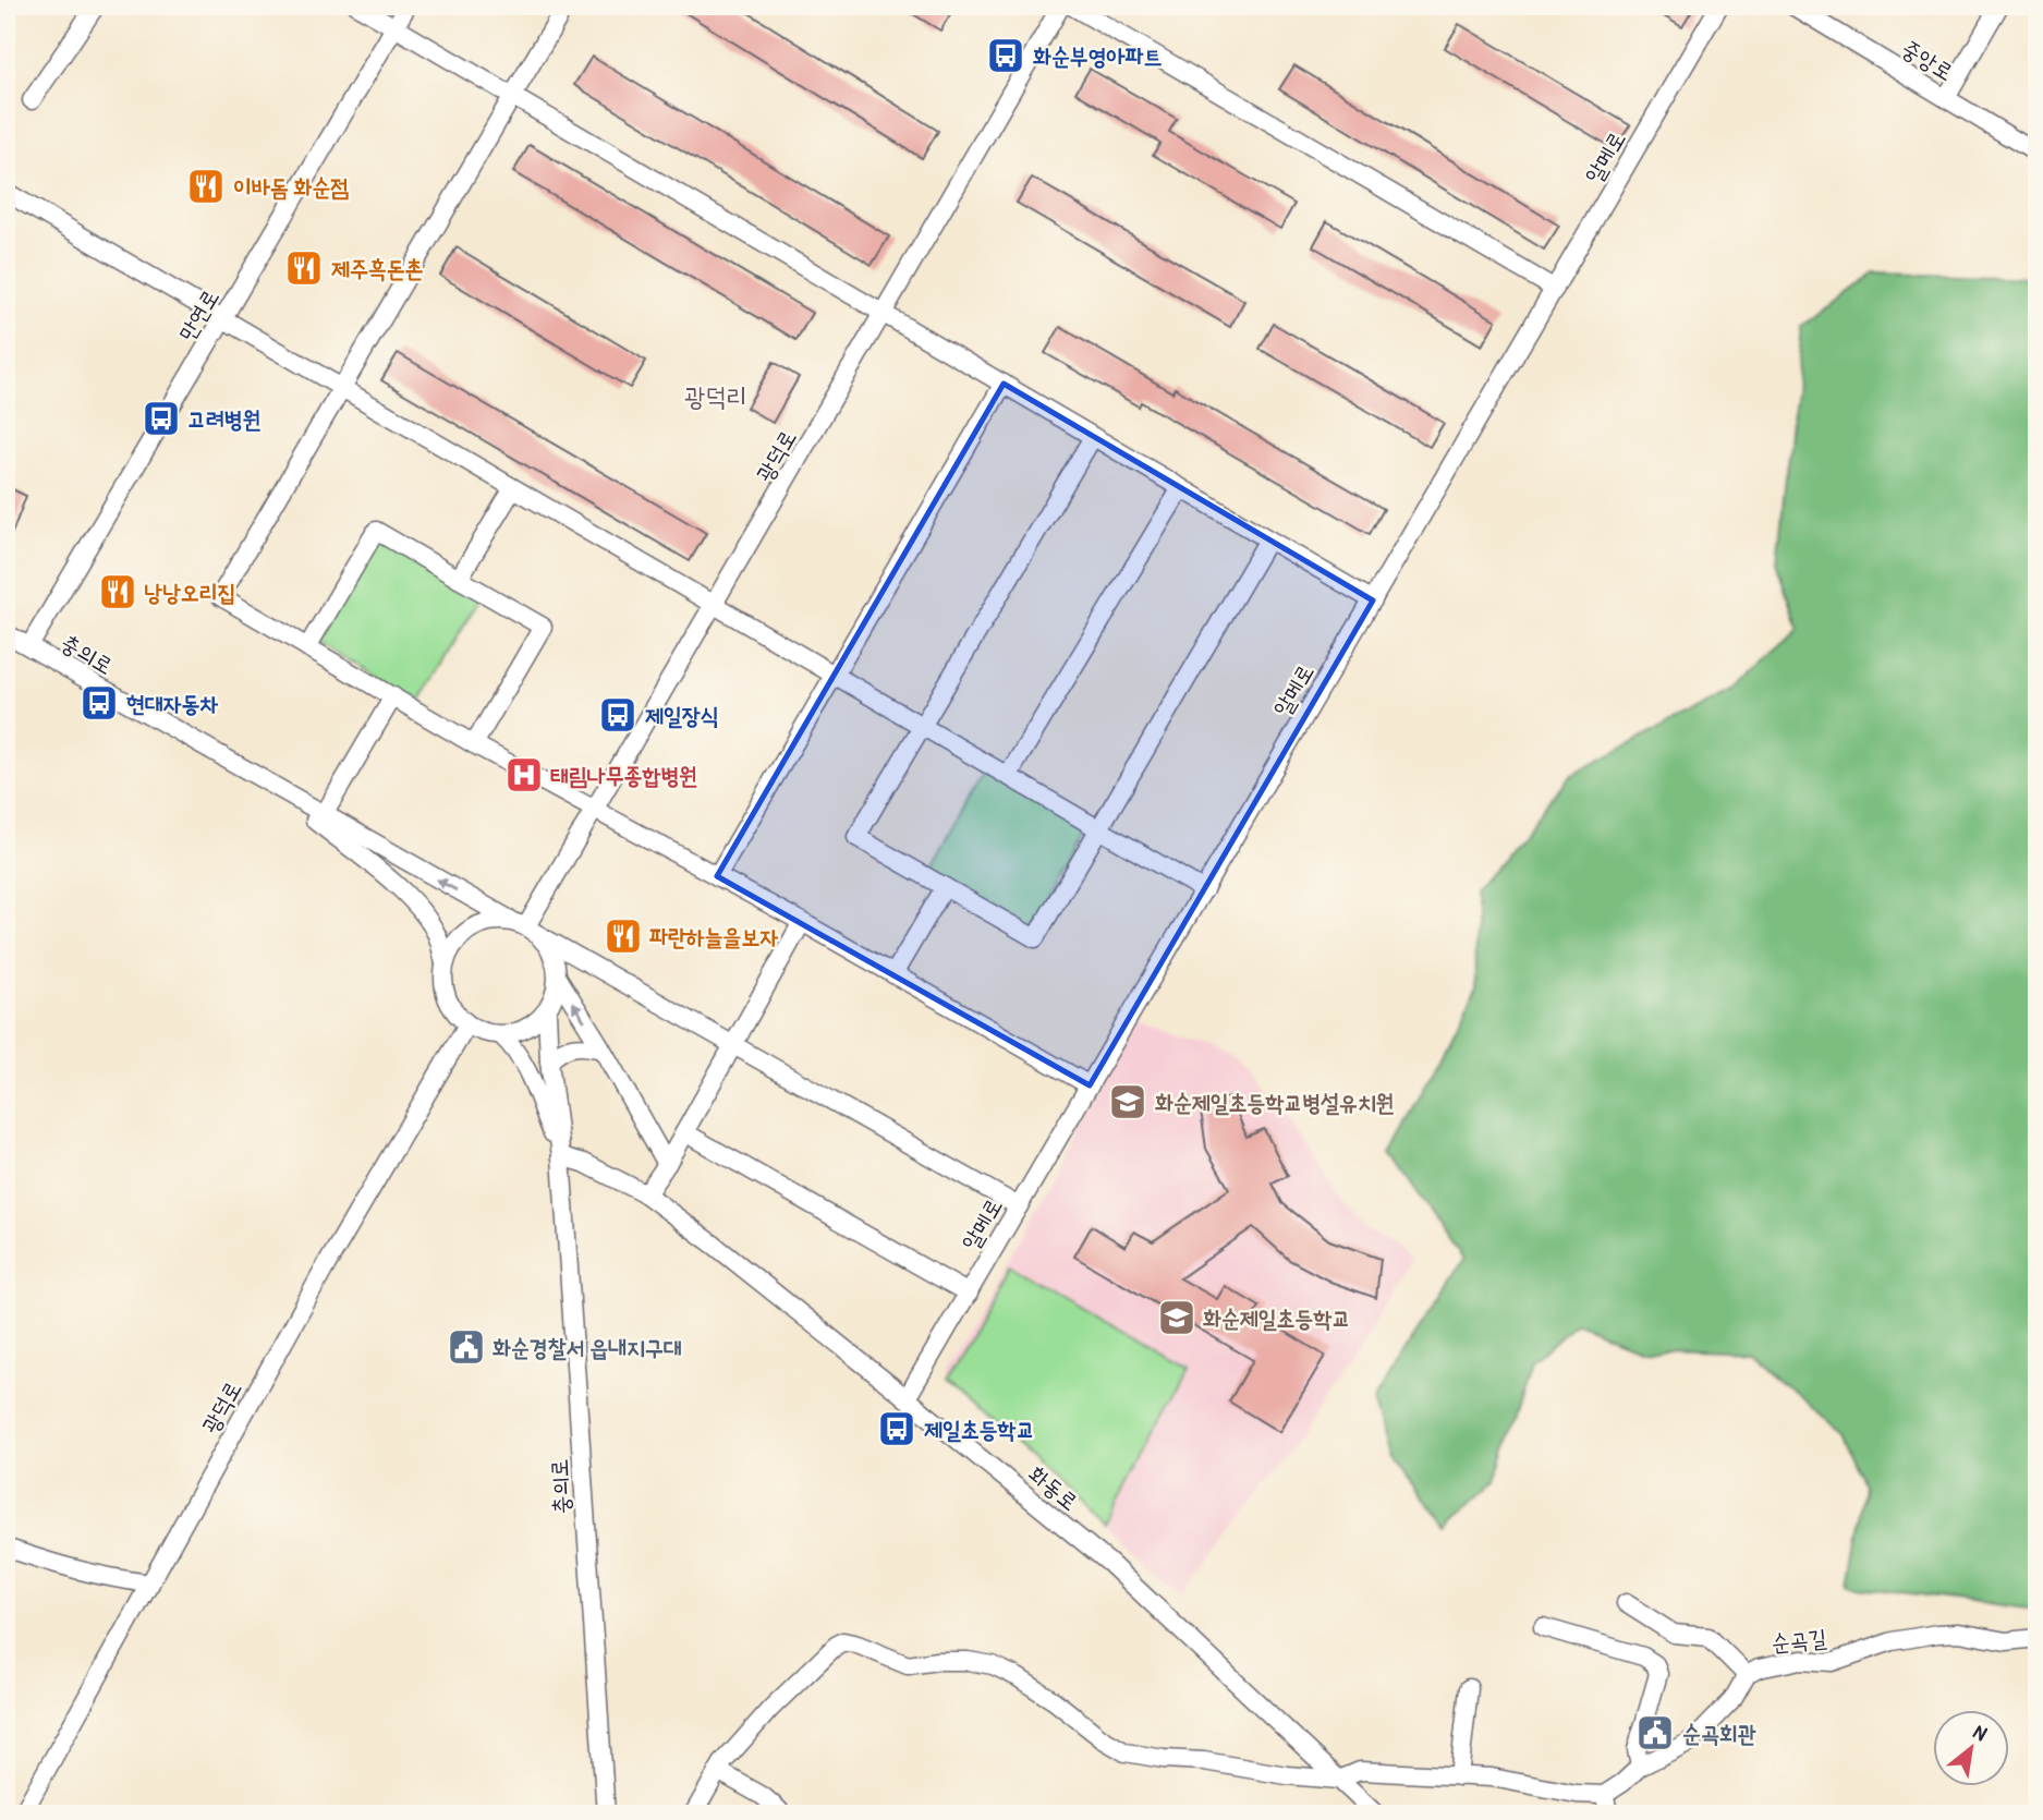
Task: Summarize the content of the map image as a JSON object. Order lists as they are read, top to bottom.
{
  "streets": {
    "street": [
      "중앙로",
      "알메로",
      "만연로",
      "광덕로",
      "충의로",
      "화동로",
      "순곡길"
    ]
  },
  "crossings": [
    ["알메로", "충의로"],
    ["알메로", "화동로"],
    ["만연로", "충의로"],
    ["광덕로", "충의로"],
    ["충의로", "화동로"]
  ],
  "districts": ["광덕리"],
  "places": {
    "bus stop": [
      "화순부영아파트",
      "고려병원",
      "현대자동차",
      "제일장식",
      "제일초등학교"
    ],
    "restaurant": [
      "이바돔 화순점",
      "제주흑돈촌",
      "낭낭오리집",
      "파란하늘을보자"
    ],
    "hospital": ["태림나무종합병원"],
    "school or university": ["화순제일초등학교병설유치원", "화순제일초등학교"],
    "public building": ["화순경찰서 읍내지구대", "순곡회관"]
  },
  "north": "top right"
}
